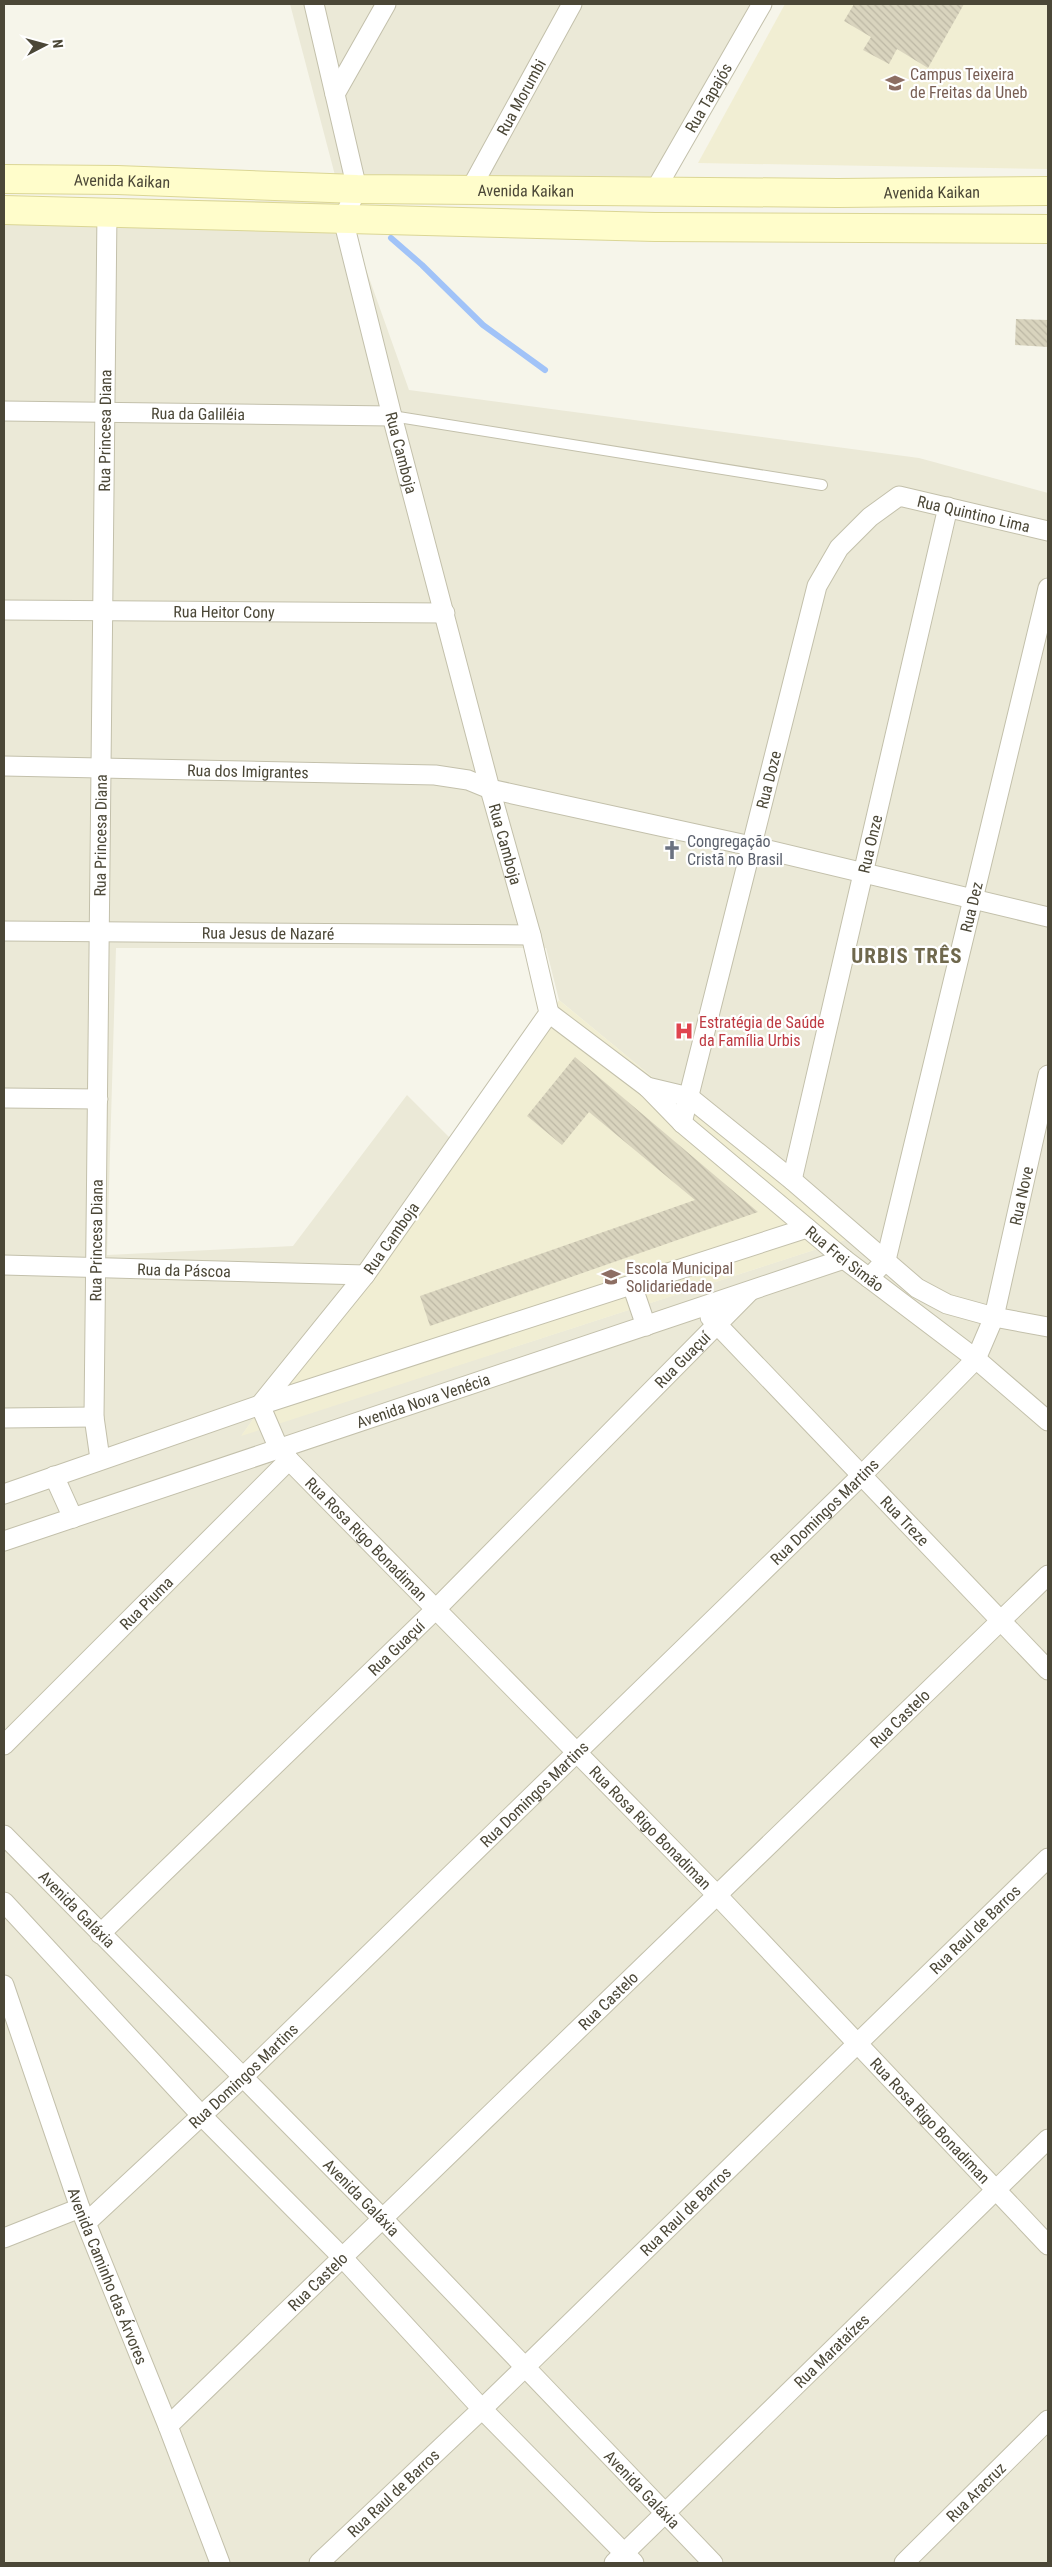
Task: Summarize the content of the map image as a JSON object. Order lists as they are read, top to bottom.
{
  "streets": {
    "street": [
      "Rua Morumbi",
      "Rua Tapajós",
      "Avenida Kaikan",
      "Rua da Galiléia",
      "Rua Princesa Diana",
      "Rua Camboja",
      "Rua Quintino Lima",
      "Rua Heitor Cony",
      "Rua dos Imigrantes",
      "Rua Doze",
      "Rua Onze",
      "Rua Dez",
      "Rua Jesus de Nazaré",
      "Rua Nove",
      "Rua Frei Simão",
      "Rua da Páscoa",
      "Rua Guaçuí",
      "Avenida Nova Venécia",
      "Rua Domingos Martins",
      "Rua Treze",
      "Rua Rosa Rigo Bonadiman",
      "Rua Piuma",
      "Rua Castelo",
      "Avenida Galáxia",
      "Rua Raul de Barros",
      "Avenida Caminho das Árvores",
      "Rua Marataízes",
      "Rua Aracruz"
    ]
  },
  "crossings": [
    ["Rua Morumbi", "Avenida Kaikan"],
    ["Rua Tapajós", "Avenida Kaikan"],
    ["Avenida Kaikan", "Rua Princesa Diana"],
    ["Avenida Kaikan", "Rua Camboja"],
    ["Rua da Galiléia", "Rua Princesa Diana"],
    ["Rua da Galiléia", "Rua Camboja"],
    ["Rua Princesa Diana", "Rua Heitor Cony"],
    ["Rua Princesa Diana", "Rua dos Imigrantes"],
    ["Rua Princesa Diana", "Rua Jesus de Nazaré"],
    ["Rua Princesa Diana", "Rua da Páscoa"],
    ["Rua Camboja", "Rua Heitor Cony"],
    ["Rua Camboja", "Rua dos Imigrantes"],
    ["Rua Camboja", "Rua Jesus de Nazaré"],
    ["Rua Camboja", "Rua Frei Simão"],
    ["Rua Camboja", "Rua da Páscoa"],
    ["Rua Camboja", "Rua Rosa Rigo Bonadiman"],
    ["Rua Quintino Lima", "Rua Doze"],
    ["Rua Quintino Lima", "Rua Onze"],
    ["Rua dos Imigrantes", "Rua Doze"],
    ["Rua dos Imigrantes", "Rua Onze"],
    ["Rua dos Imigrantes", "Rua Dez"],
    ["Rua Doze", "Rua Frei Simão"],
    ["Rua Onze", "Rua Frei Simão"],
    ["Rua Dez", "Rua Frei Simão"],
    ["Rua Nove", "Rua Frei Simão"],
    ["Rua Nove", "Rua Domingos Martins"],
    ["Rua Frei Simão", "Avenida Nova Venécia"],
    ["Rua Frei Simão", "Rua Domingos Martins"],
    ["Rua Guaçuí", "Avenida Nova Venécia"],
    ["Rua Guaçuí", "Rua Treze"],
    ["Rua Guaçuí", "Rua Rosa Rigo Bonadiman"],
    ["Rua Guaçuí", "Avenida Galáxia"],
    ["Avenida Nova Venécia", "Rua Treze"],
    ["Avenida Nova Venécia", "Rua Rosa Rigo Bonadiman"],
    ["Avenida Nova Venécia", "Rua Piuma"],
    ["Rua Domingos Martins", "Rua Treze"],
    ["Rua Domingos Martins", "Rua Rosa Rigo Bonadiman"],
    ["Rua Domingos Martins", "Avenida Galáxia"],
    ["Rua Domingos Martins", "Avenida Caminho das Árvores"],
    ["Rua Treze", "Rua Castelo"],
    ["Rua Rosa Rigo Bonadiman", "Rua Piuma"],
    ["Rua Rosa Rigo Bonadiman", "Rua Castelo"],
    ["Rua Rosa Rigo Bonadiman", "Rua Raul de Barros"],
    ["Rua Rosa Rigo Bonadiman", "Rua Marataízes"],
    ["Rua Castelo", "Avenida Galáxia"],
    ["Rua Castelo", "Avenida Caminho das Árvores"],
    ["Avenida Galáxia", "Rua Raul de Barros"],
    ["Avenida Galáxia", "Rua Marataízes"]
  ],
  "districts": ["URBIS TRÊS"],
  "places": {
    "school or university": ["Campus Teixeira de Freitas da Uneb", "Escola Municipal Solidariedade"],
    "church": ["Congregação Cristã no Brasil"],
    "hospital": ["Estratégia de Saúde da Família Urbis"]
  },
  "north": "right"
}
